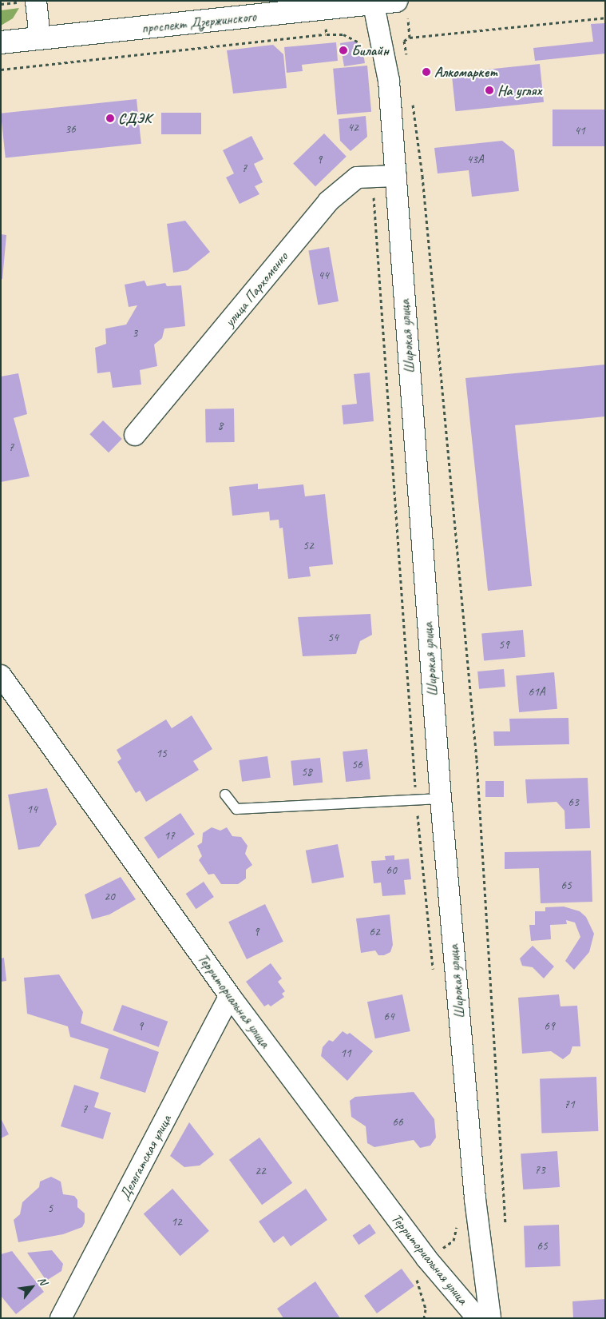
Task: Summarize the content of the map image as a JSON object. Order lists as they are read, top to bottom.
{
  "streets": {
    "main road": ["проспект Дзержинского"],
    "street": [
      "улица Пархоменко",
      "Широкая улица",
      "Территориальная улица",
      "Делегатская улица"
    ]
  },
  "crossings": [
    ["проспект Дзержинского", "Широкая улица"],
    ["улица Пархоменко", "Широкая улица"],
    ["Территориальная улица", "Делегатская улица"]
  ],
  "places": [
    "Билайн",
    "Алкомаркет",
    "На углях",
    "СДЭК"
  ],
  "house_numbers": [
    "42",
    "36",
    "41",
    "9",
    "43А",
    "7",
    "44",
    "3",
    "8",
    "7",
    "52",
    "54",
    "59",
    "61А",
    "15",
    "56",
    "58",
    "63",
    "14",
    "17",
    "60",
    "65",
    "20",
    "9",
    "62",
    "64",
    "9",
    "69",
    "11",
    "71",
    "7",
    "66",
    "73",
    "22",
    "5",
    "12",
    "65"
  ],
  "north": "top right"
}
